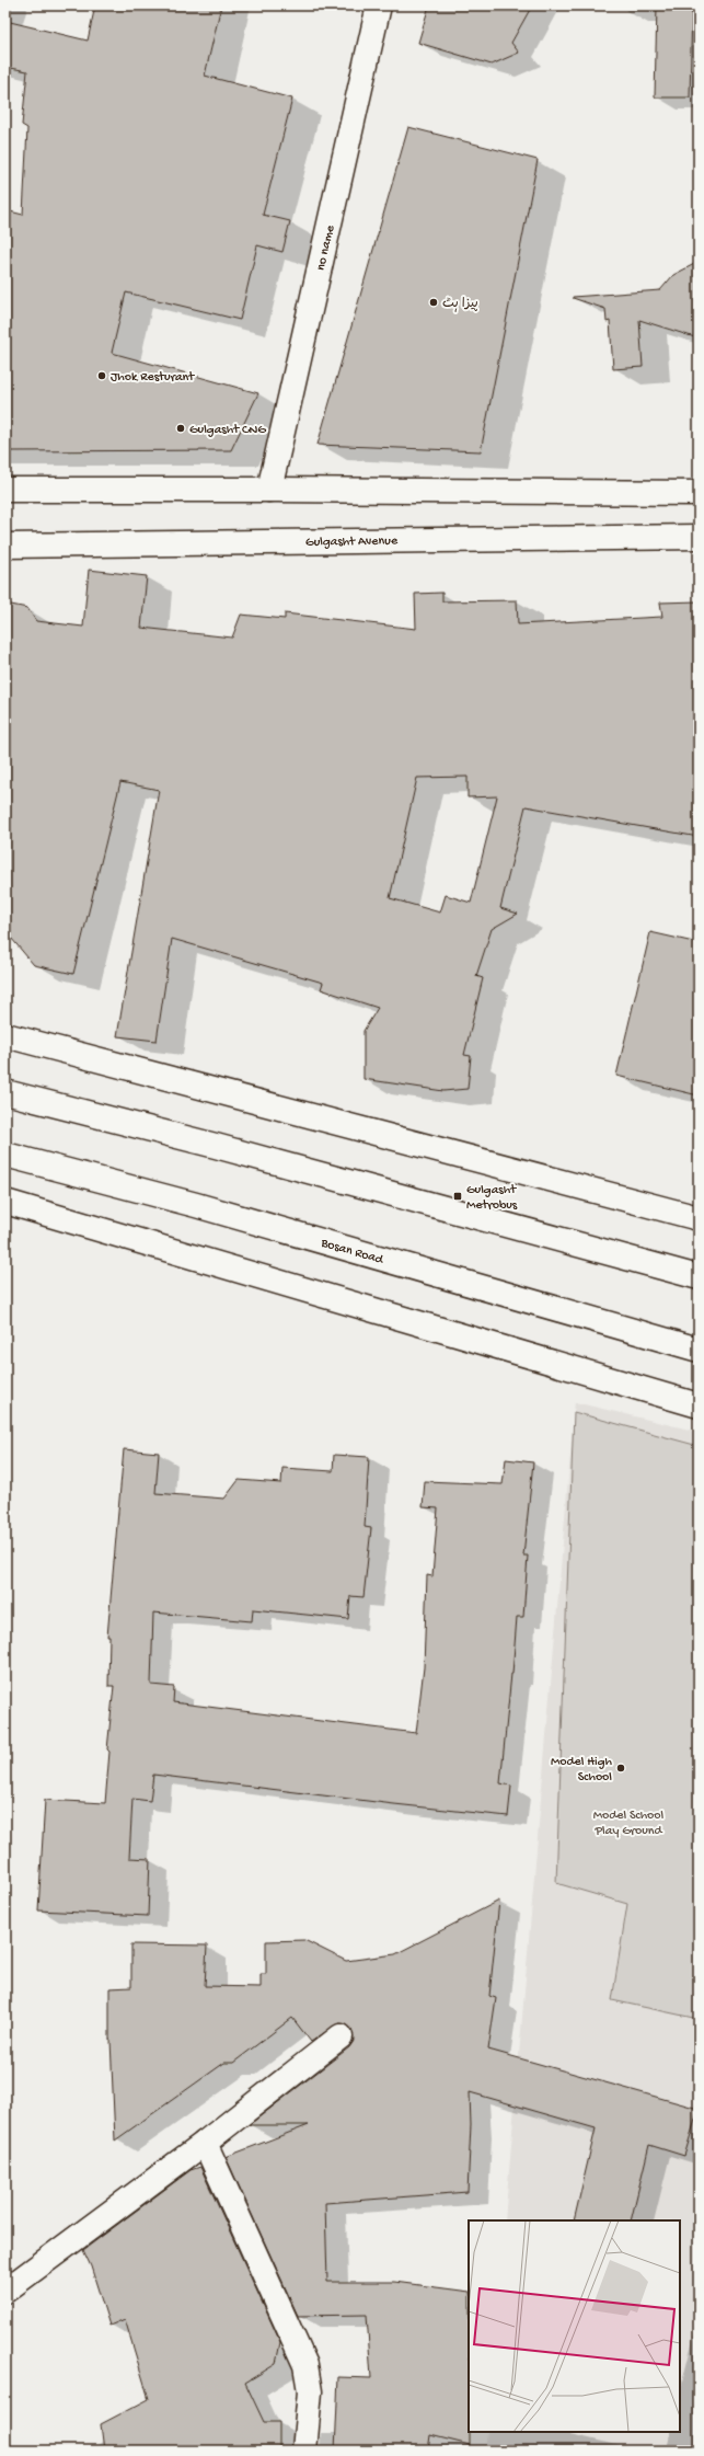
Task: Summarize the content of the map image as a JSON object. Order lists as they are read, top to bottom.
{
  "streets": {
    "street": ["no name", "Gulgasht Avenue", "Bosan Road"]
  },
  "parks": ["Model School Play Ground"],
  "places": {
    "other": [
      "پیزا ہٹ",
      "Jhok Resturant",
      "Gulgasht CNG",
      "Model High School"
    ],
    "transit": ["Gulgasht Metrobus"]
  }
}
